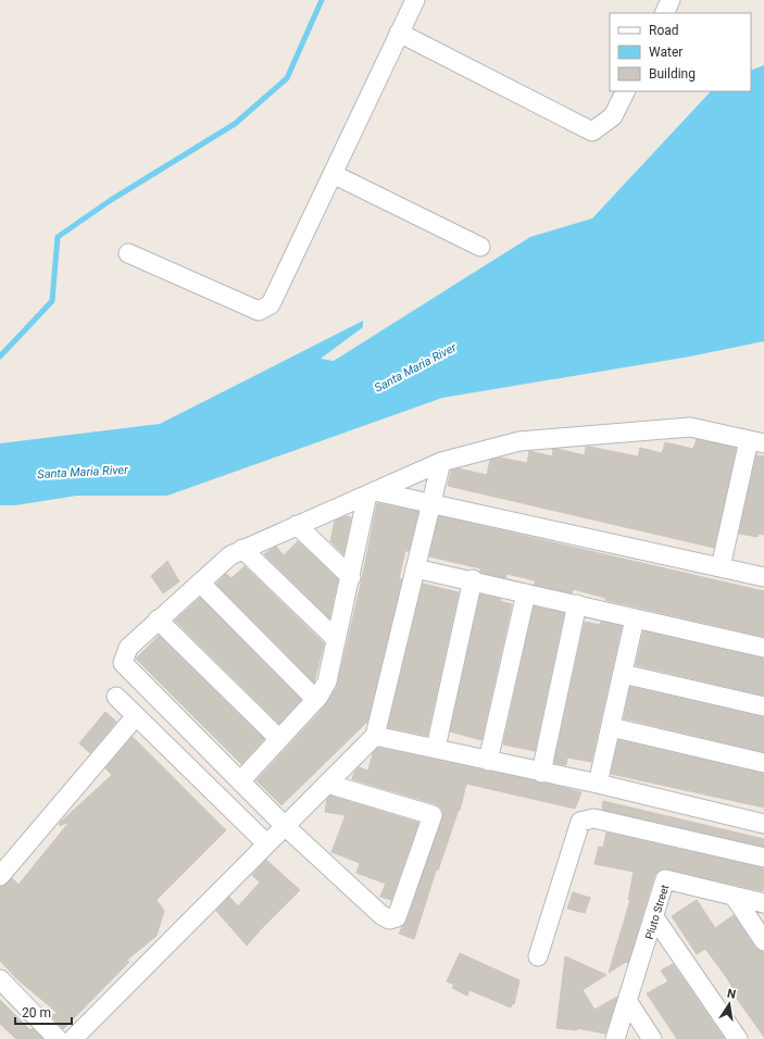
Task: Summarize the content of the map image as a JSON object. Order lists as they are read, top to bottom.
{
  "streets": {
    "street": ["Pluto Street"]
  },
  "water": ["Santa Maria River"],
  "legend": ["Road", "Water", "Building"],
  "scale_bar": "20 m",
  "north": "top"
}
